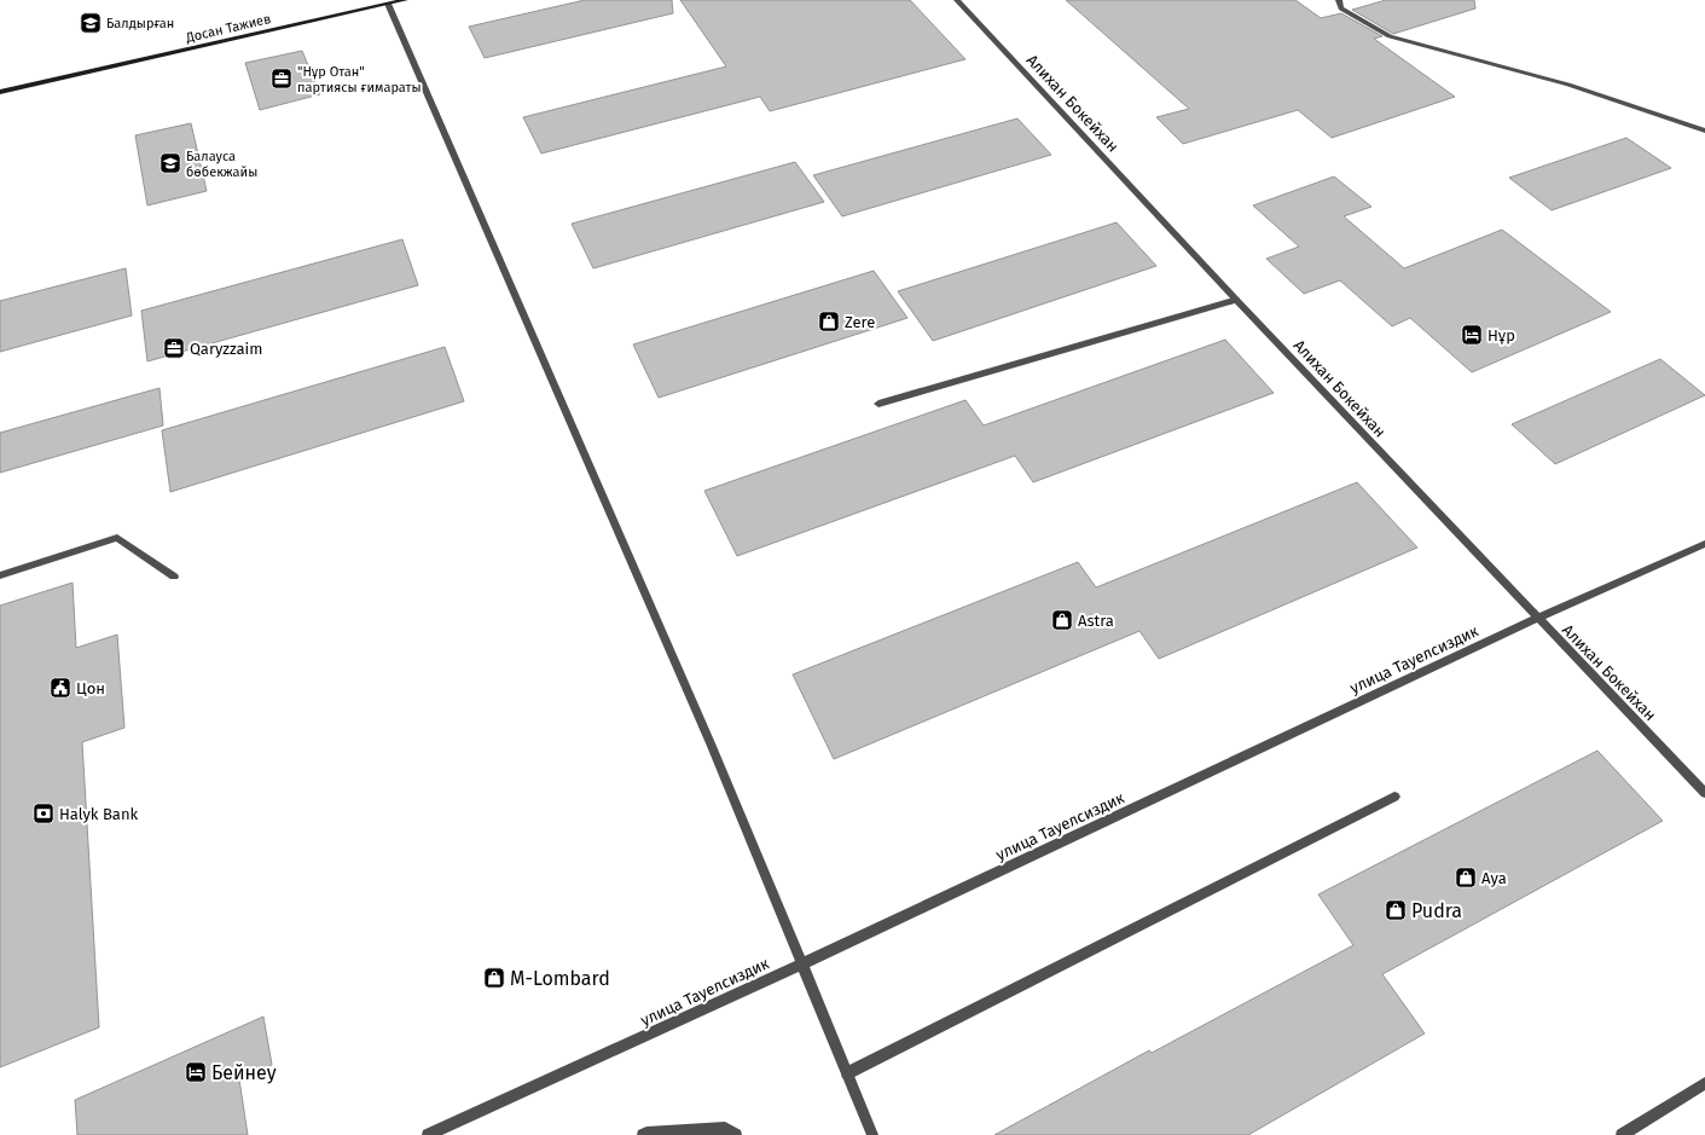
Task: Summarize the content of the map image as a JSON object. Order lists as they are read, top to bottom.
{
  "streets": {
    "street": ["Досан Тажиев", "Алихан Бокейхан", "улица Тауелсиздик"]
  },
  "crossings": [
    ["Алихан Бокейхан", "улица Тауелсиздик"]
  ],
  "places": {
    "school or university": ["Балдырған", "Балауса бөбекжайы"],
    "office": ["\"Нұр Отан\" партиясы ғимараты", "Qaryzzaim"],
    "shop": [
      "Zere",
      "Astra",
      "Aya",
      "Pudra",
      "M-Lombard"
    ],
    "hotel": ["Нұр", "Бейнеу"],
    "public building": ["Цон"],
    "bank": ["Halyk Bank"]
  }
}
